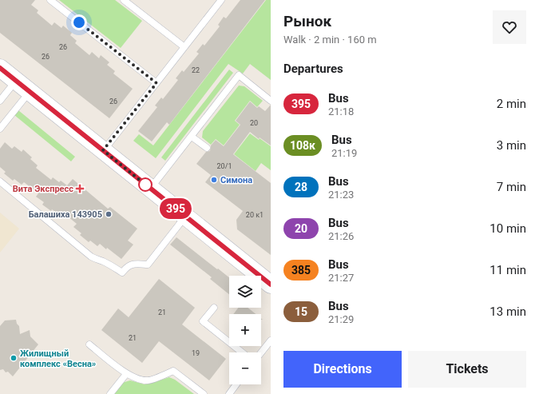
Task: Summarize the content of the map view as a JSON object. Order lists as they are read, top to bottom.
{
  "places": {
    "other": ["Симона", "Балашиха 143905", "Жилищный комплекс «Весна»"],
    "health": ["Вита Экспресс"]
  },
  "lines": ["bus line 395"],
  "house_numbers": [
    "26",
    "26",
    "22",
    "26",
    "20",
    "20/1",
    "20 к1",
    "21",
    "21",
    "19"
  ],
  "page": {
    "on_map": "395",
    "heading": [
      ["Рынок", "Walk · 2 min · 160 m"],
      "Departures"
    ],
    "list": [
      {
        "mark": "395",
        "name": "Bus",
        "note": "21:18",
        "value": "2 min"
      },
      {
        "mark": "108к",
        "name": "Bus",
        "note": "21:19",
        "value": "3 min"
      },
      {
        "mark": "28",
        "name": "Bus",
        "note": "21:23",
        "value": "7 min"
      },
      {
        "mark": "20",
        "name": "Bus",
        "note": "21:26",
        "value": "10 min"
      },
      {
        "mark": "385",
        "name": "Bus",
        "note": "21:27",
        "value": "11 min"
      },
      {
        "mark": "15",
        "name": "Bus",
        "note": "21:29",
        "value": "13 min"
      }
    ],
    "map_buttons": ["+", "−"],
    "buttons": ["Directions", "Tickets"]
  }
}
